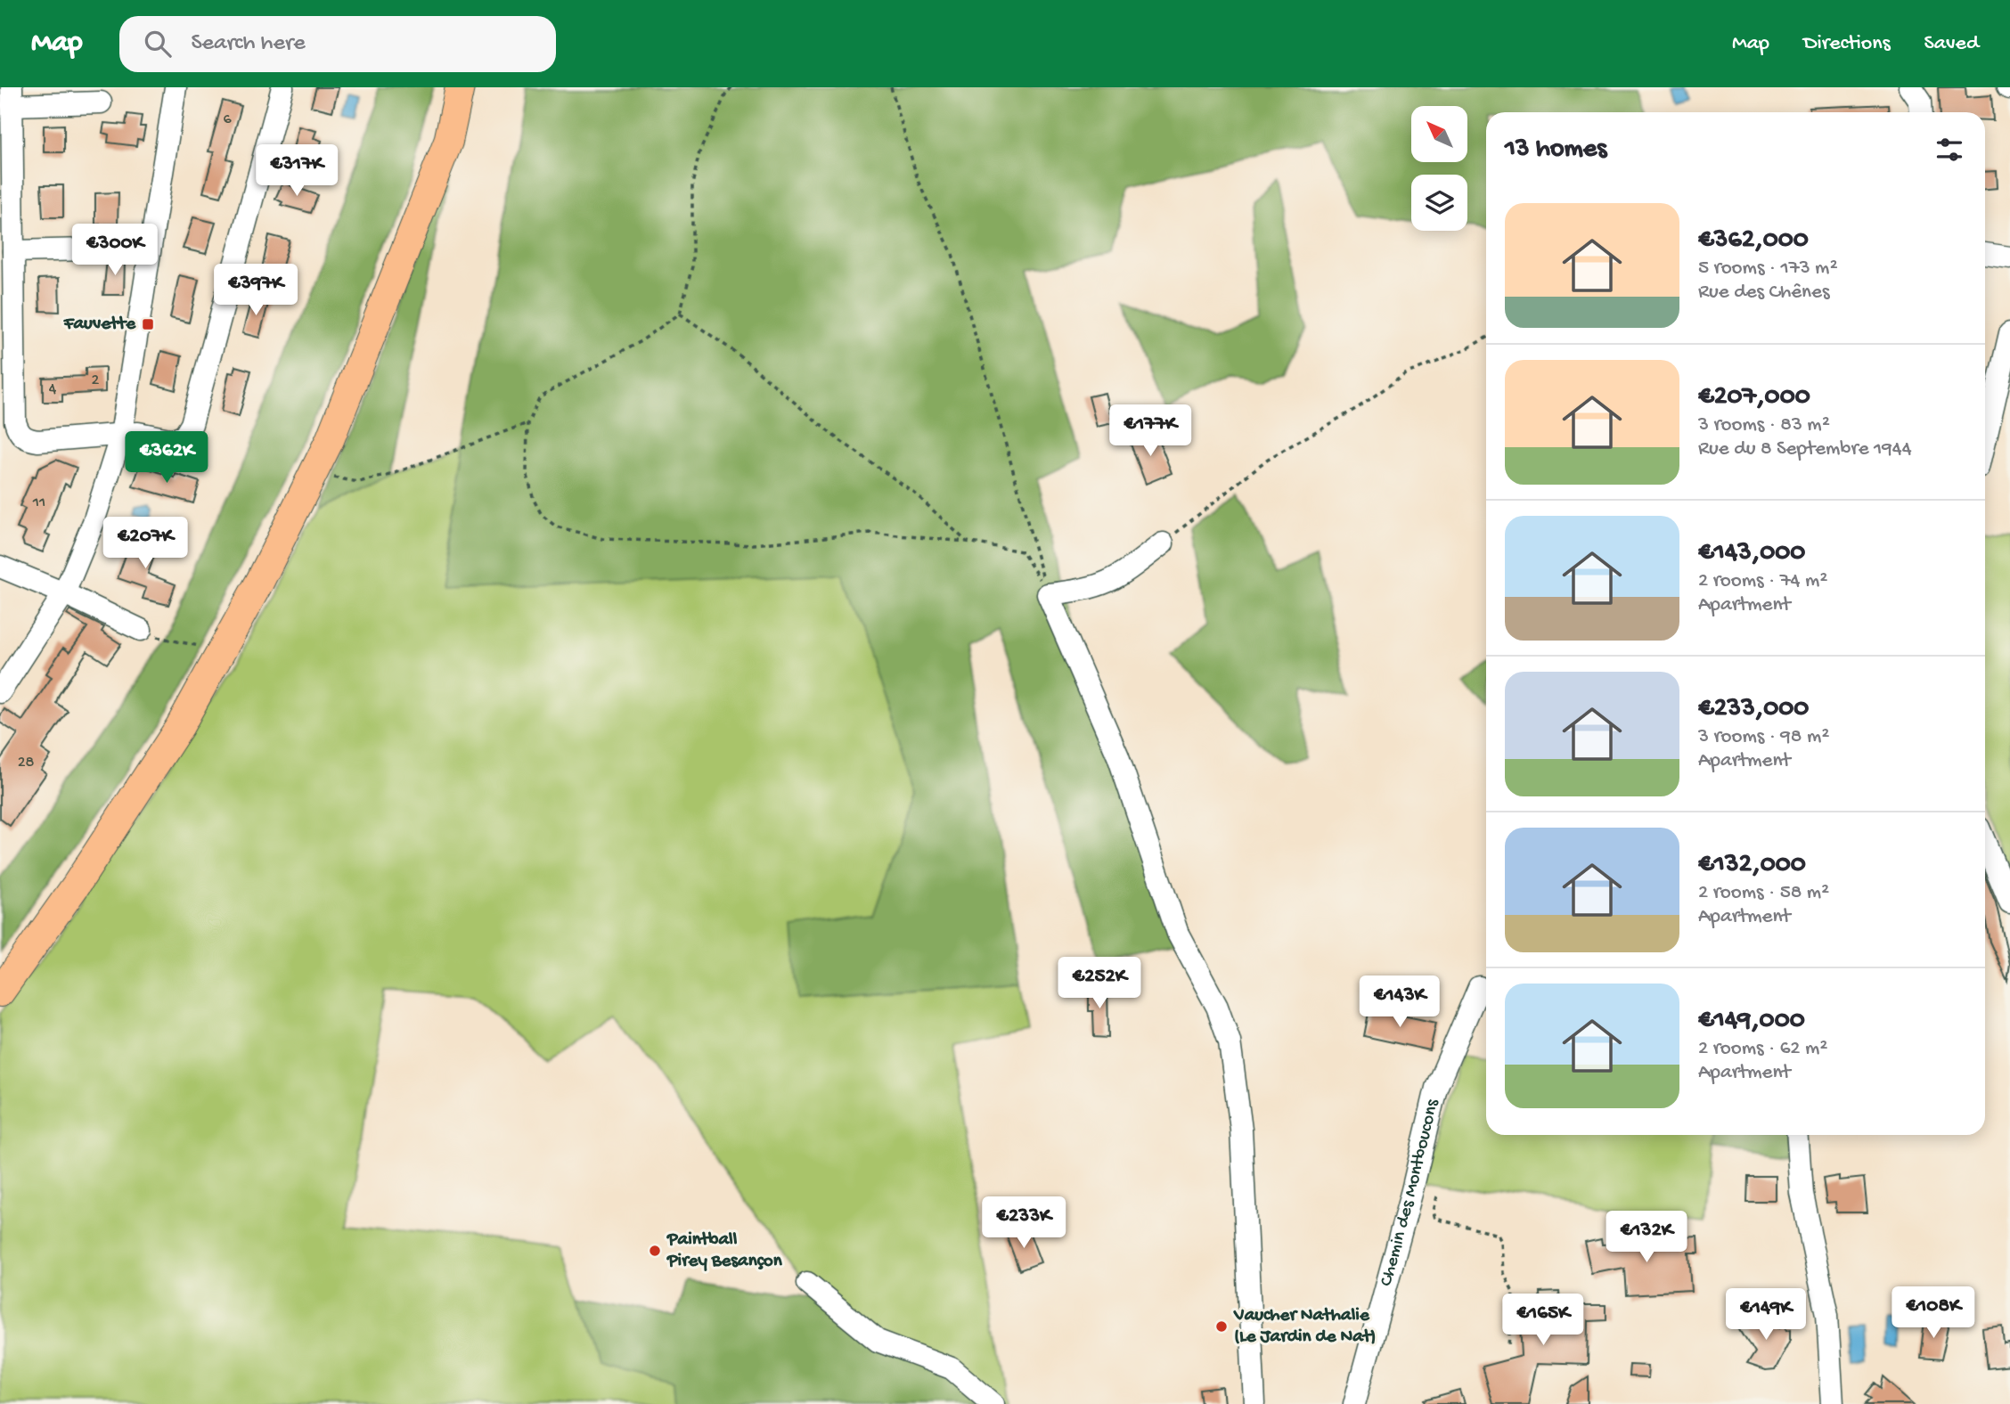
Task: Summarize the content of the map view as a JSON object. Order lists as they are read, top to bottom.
{
  "streets": {
    "street": ["Chemin des Montboucons"]
  },
  "places": {
    "transit": ["Fauvette"],
    "other": ["Paintball Pirey Besançon", "Vaucher Nathalie (Le Jardin de Nat)"]
  },
  "house_numbers": [
    "6",
    "2",
    "4",
    "11",
    "28"
  ],
  "north": "top left",
  "page": {
    "header": "Map",
    "search": "Search here",
    "nav": ["Map", "Directions", "Saved"],
    "heading": "13 homes",
    "price": [
      "€317K",
      "€300K",
      "€397K",
      "€177K",
      "€362K",
      "€207K",
      "€252K",
      "€143K",
      "€233K",
      "€132K",
      "€108K",
      "€149K",
      "€165K"
    ],
    "list": [
      {
        "name": "€362,000",
        "note": "5 rooms · 173 m² · Rue des Chênes"
      },
      {
        "name": "€207,000",
        "note": "3 rooms · 83 m² · Rue du 8 Septembre 1944"
      },
      {
        "name": "€143,000",
        "note": "2 rooms · 74 m² · Apartment"
      },
      {
        "name": "€233,000",
        "note": "3 rooms · 98 m² · Apartment"
      },
      {
        "name": "€132,000",
        "note": "2 rooms · 58 m² · Apartment"
      },
      {
        "name": "€149,000",
        "note": "2 rooms · 62 m² · Apartment"
      }
    ]
  }
}
